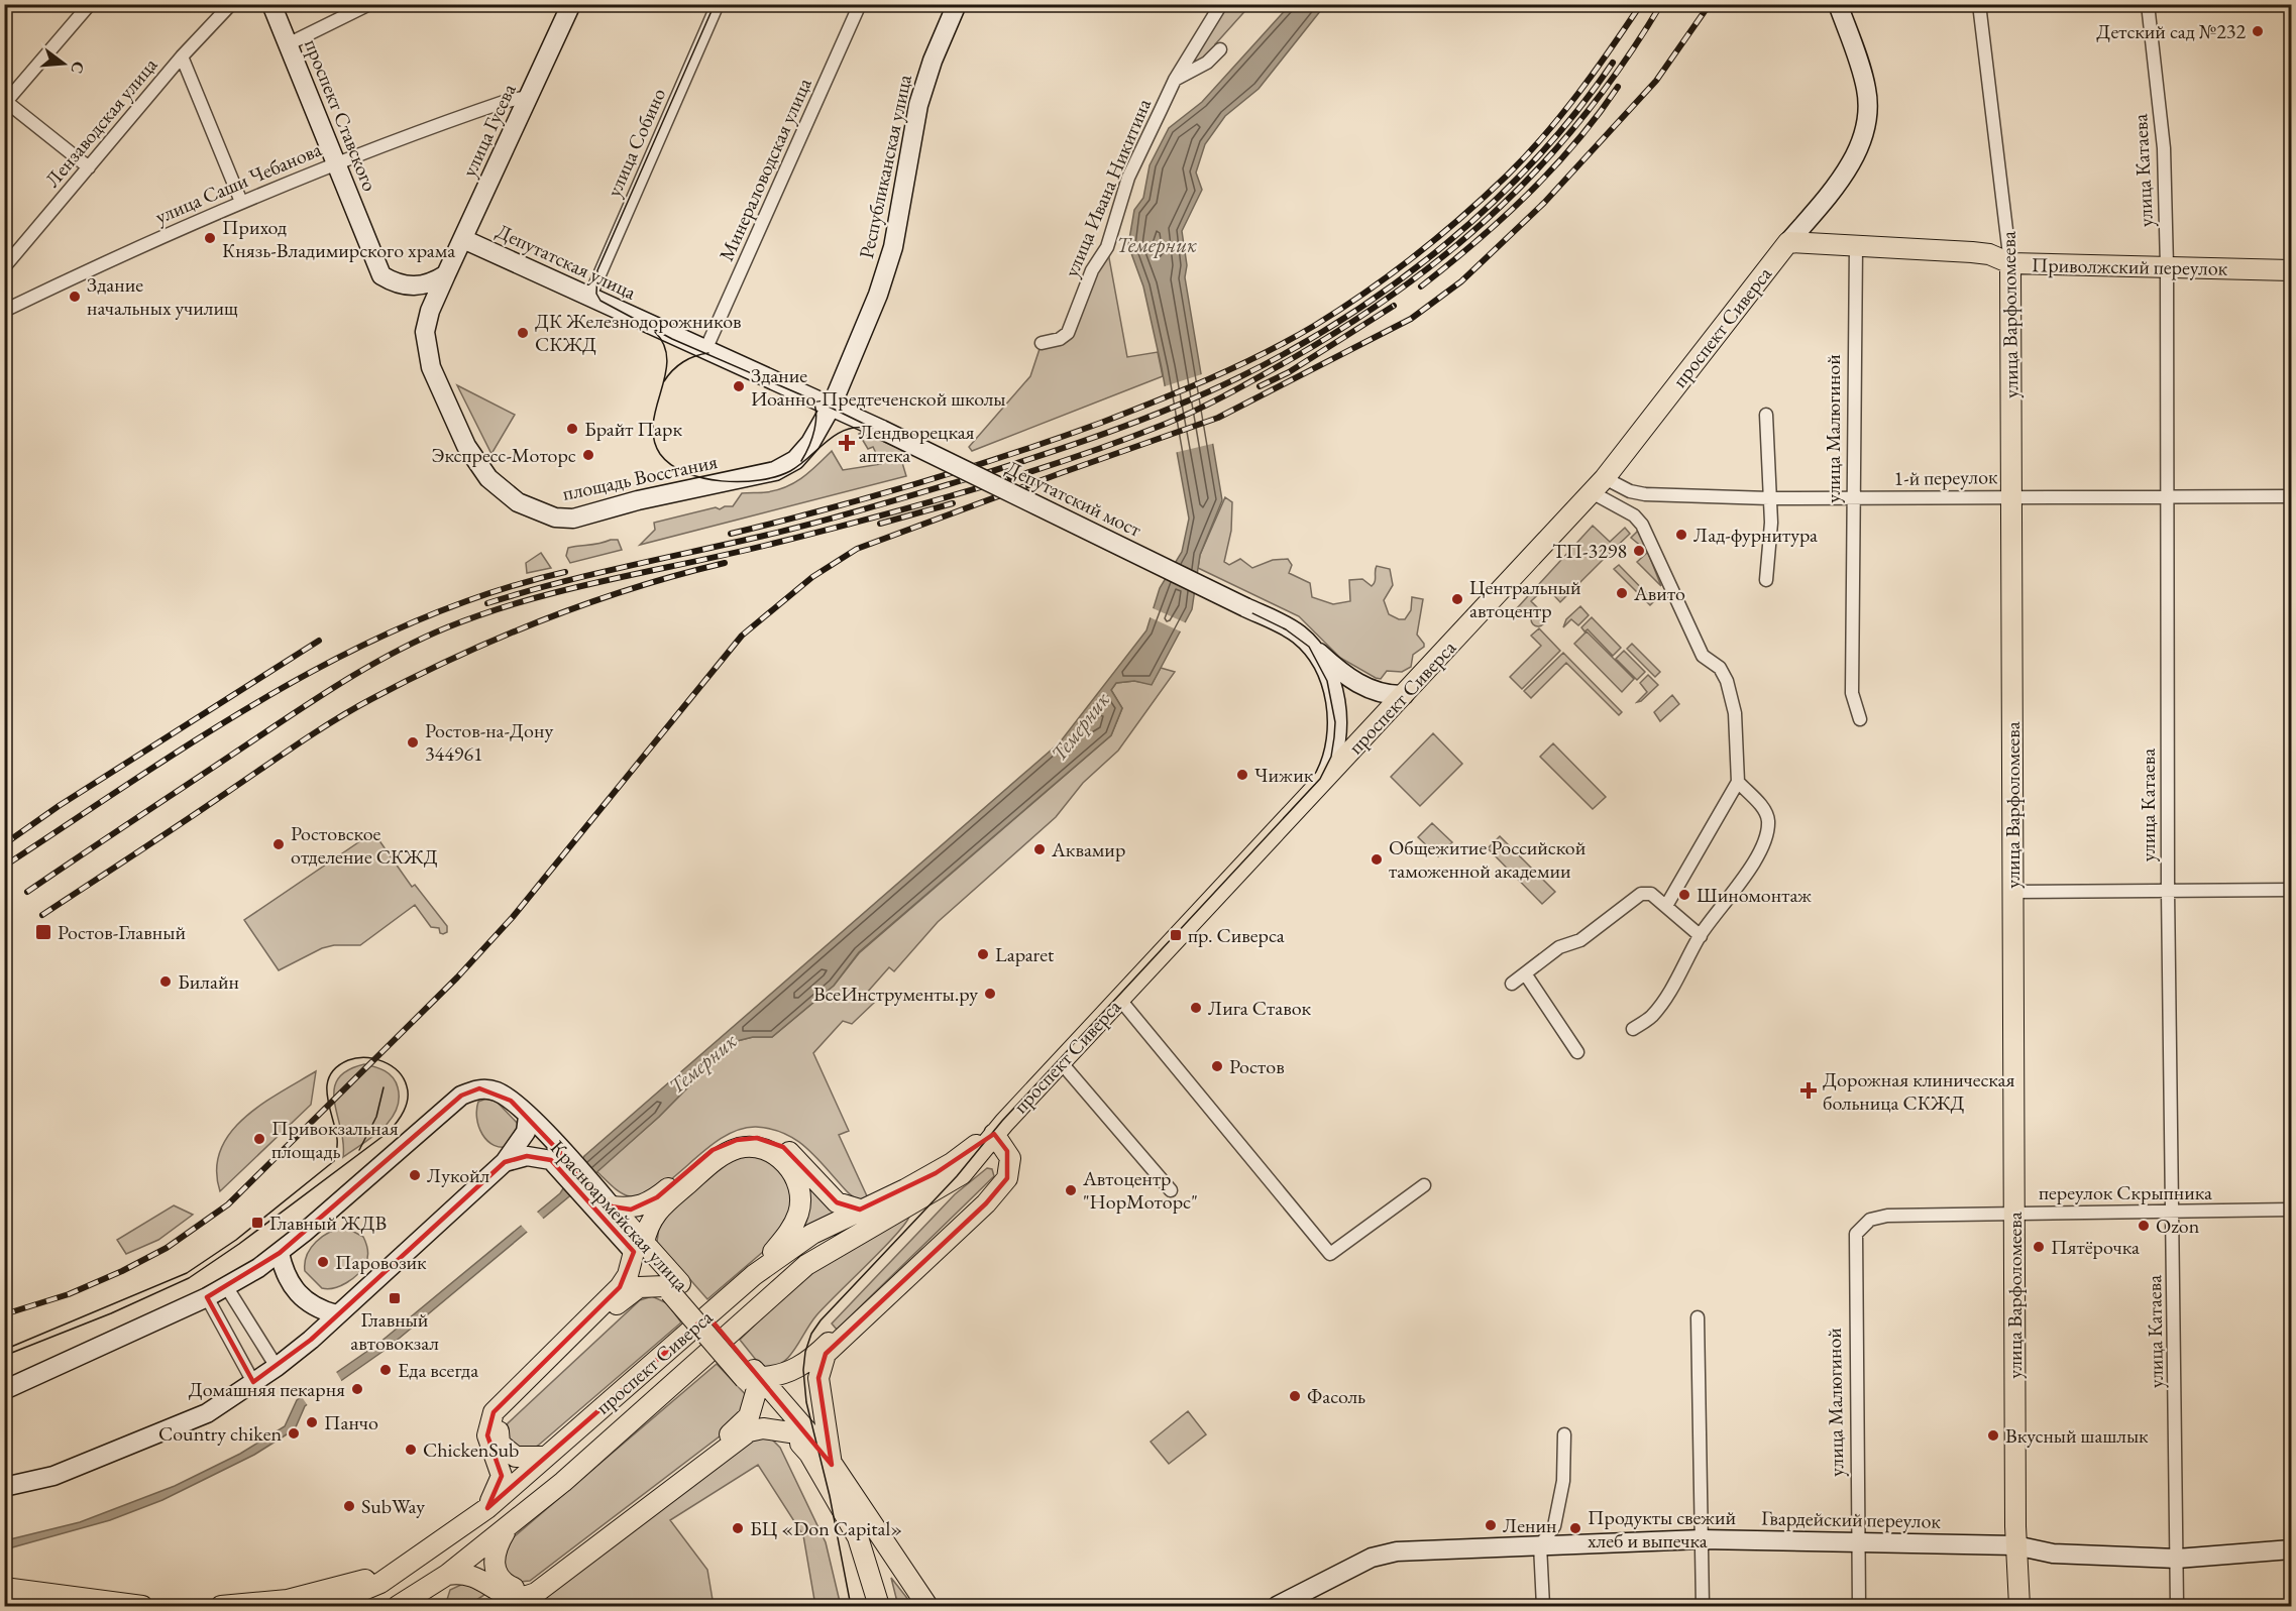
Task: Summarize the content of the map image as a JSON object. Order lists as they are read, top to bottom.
{
  "streets": {
    "main road": [
      "Приволжский переулок",
      "улица Варфоломеева",
      "проспект Сиверса",
      "Красноармейская улица"
    ],
    "street": [
      "проспект Ставского",
      "Лензаводская улица",
      "улица Гусева",
      "улица Собино",
      "Республиканская улица",
      "Минераловодская улица",
      "улица Катаева",
      "улица Саши Чебанова",
      "улица Ивана Никитина",
      "Депутатская улица",
      "улица Малюгиной",
      "площадь Восстания",
      "1-й переулок",
      "Депутатский мост",
      "переулок Скрыпника",
      "Гвардейский переулок"
    ]
  },
  "crossings": [
    ["проспект Ставского", "улица Гусева"],
    ["проспект Ставского", "улица Саши Чебанова"],
    ["улица Гусева", "улица Саши Чебанова"],
    ["улица Гусева", "Депутатская улица"],
    ["улица Гусева", "площадь Восстания"],
    ["улица Собино", "Депутатская улица"],
    ["Республиканская улица", "Депутатская улица"],
    ["Республиканская улица", "площадь Восстания"],
    ["Минераловодская улица", "Депутатская улица"],
    ["улица Катаева", "Приволжский переулок"],
    ["улица Катаева", "1-й переулок"],
    ["улица Катаева", "переулок Скрыпника"],
    ["улица Катаева", "Гвардейский переулок"],
    ["Депутатская улица", "площадь Восстания"],
    ["Депутатская улица", "Депутатский мост"],
    ["Приволжский переулок", "улица Варфоломеева"],
    ["Приволжский переулок", "проспект Сиверса"],
    ["Приволжский переулок", "улица Малюгиной"],
    ["улица Варфоломеева", "1-й переулок"],
    ["улица Варфоломеева", "переулок Скрыпника"],
    ["улица Варфоломеева", "Гвардейский переулок"],
    ["проспект Сиверса", "1-й переулок"],
    ["улица Малюгиной", "1-й переулок"],
    ["улица Малюгиной", "переулок Скрыпника"],
    ["улица Малюгиной", "Гвардейский переулок"]
  ],
  "water": ["Темерник"],
  "places": {
    "other": [
      "Детский сад №232",
      "Приход Князь-Владимирского храма",
      "Здание начальных училищ",
      "ДК Железнодорожников СКЖД",
      "Здание Иоанно-Предтеченской школы",
      "Брайт Парк",
      "Экспресс-Моторс",
      "Лад-фурнитура",
      "ТП-3298",
      "Авито",
      "Центральный автоцентр",
      "Ростов-на-Дону 344961",
      "Чижик",
      "Ростовское отделение СКЖД",
      "Аквамир",
      "Общежитие Российской таможенной академии",
      "Шиномонтаж",
      "Laparet",
      "Билайн",
      "ВсеИнструменты.ру",
      "Лига Ставок",
      "Ростов",
      "Привокзальная площадь",
      "Лукойл",
      "Автоцентр \"НорМоторс\"",
      "Ozon",
      "Пятёрочка",
      "Паровозик",
      "Еда всегда",
      "Домашняя пекарня",
      "Фасоль",
      "Панчо",
      "Country chiken",
      "Вкусный шашлык",
      "ChickenSub",
      "SubWay",
      "Ленин",
      "БЦ «Don Capital»",
      "Продукты свежий хлеб и выпечка"
    ],
    "health": ["Лендворецкая аптека", "Дорожная клиническая больница СКЖД"],
    "transit": [
      "Ростов-Главный",
      "пр. Сиверса",
      "Главный ЖДВ",
      "Главный автовокзал"
    ]
  },
  "north": "right"
}
